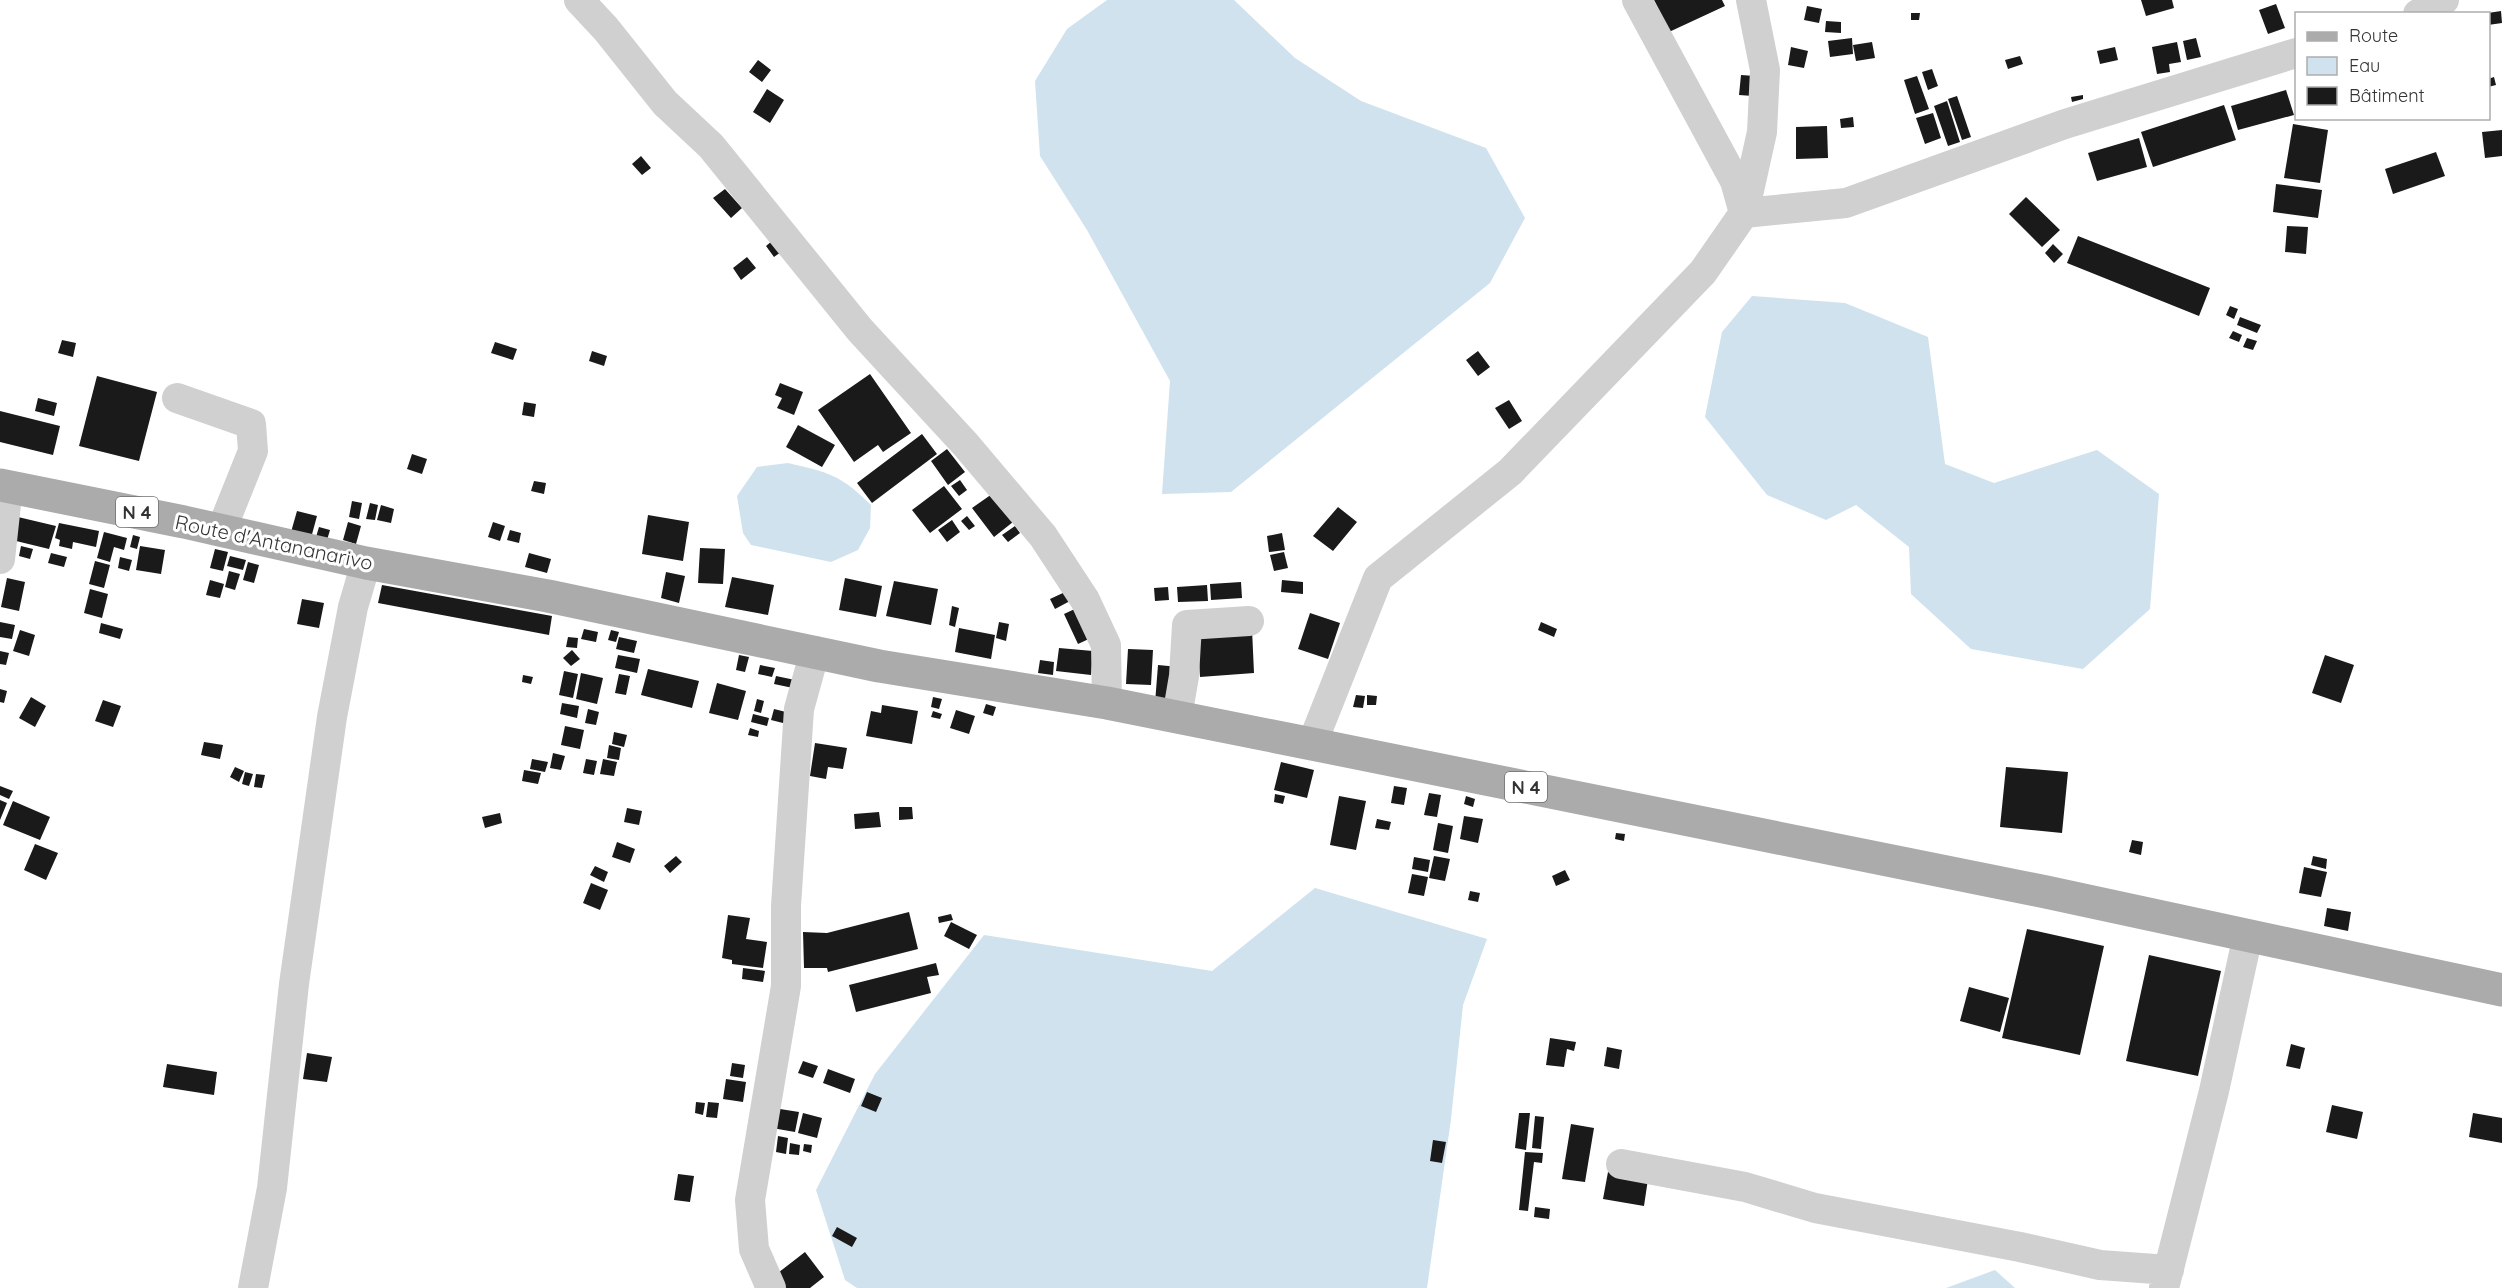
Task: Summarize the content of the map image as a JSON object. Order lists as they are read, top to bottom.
{
  "streets": {
    "main road": ["N 4", "Route d'Antananarivo"]
  },
  "crossings": [
    ["N 4", "Route d'Antananarivo"]
  ],
  "legend": ["Route", "Eau", "Bâtiment"]
}
